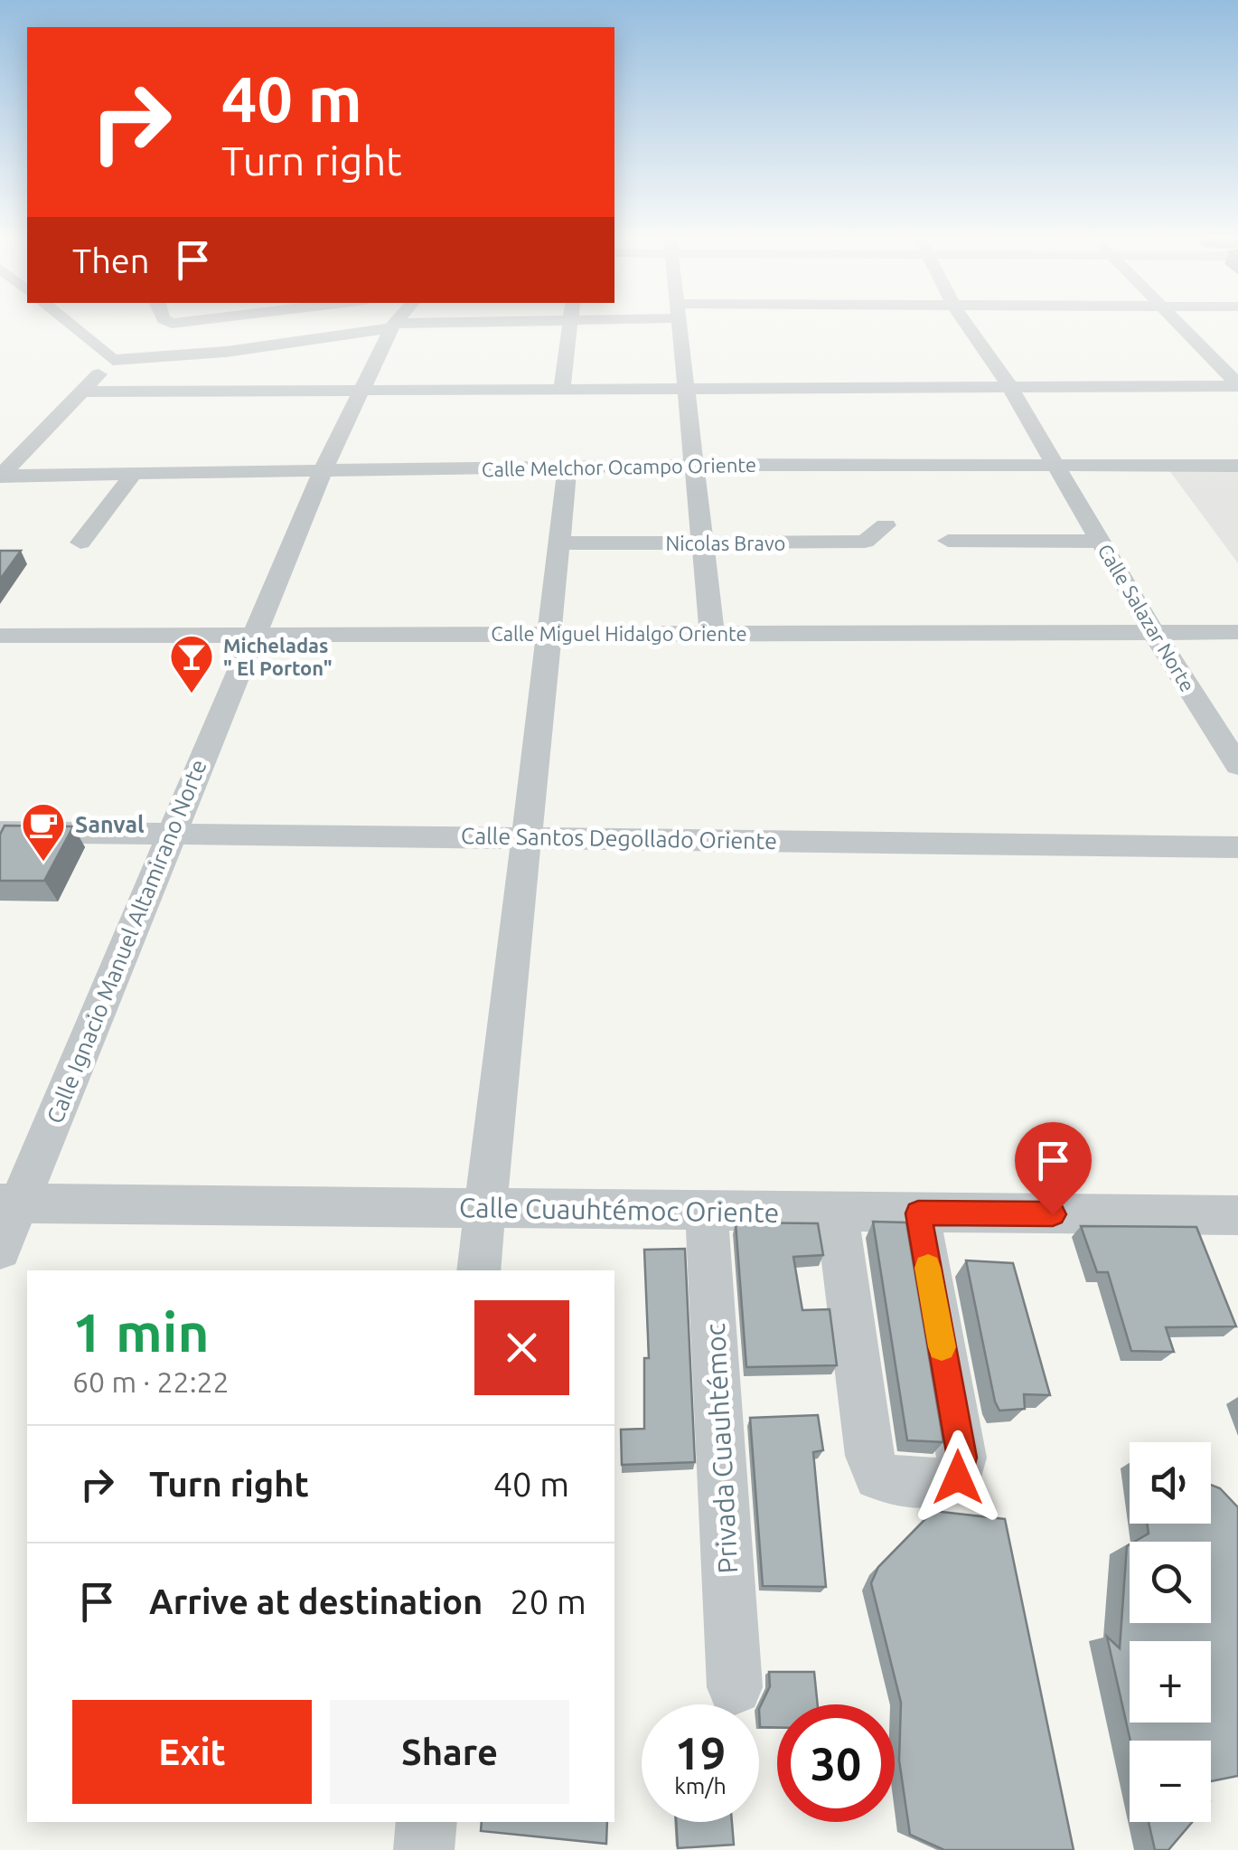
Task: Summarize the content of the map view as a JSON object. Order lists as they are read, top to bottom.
{
  "streets": {
    "street": [
      "Calle Melchor Ocampo Oriente",
      "Nicolas Bravo",
      "Calle Salazar Norte",
      "Calle Miguel Hidalgo Oriente",
      "Calle Santos Degollado Oriente",
      "Calle Ignacio Manuel Altamirano Norte",
      "Calle Cuauhtémoc Oriente",
      "Privada Cuauhtémoc"
    ]
  },
  "crossings": [
    ["Calle Melchor Ocampo Oriente", "Calle Salazar Norte"],
    ["Calle Melchor Ocampo Oriente", "Calle Ignacio Manuel Altamirano Norte"],
    ["Calle Salazar Norte", "Calle Miguel Hidalgo Oriente"],
    ["Calle Miguel Hidalgo Oriente", "Calle Ignacio Manuel Altamirano Norte"],
    ["Calle Santos Degollado Oriente", "Calle Ignacio Manuel Altamirano Norte"],
    ["Calle Ignacio Manuel Altamirano Norte", "Calle Cuauhtémoc Oriente"],
    ["Calle Cuauhtémoc Oriente", "Privada Cuauhtémoc"]
  ],
  "places": {
    "bar": ["Micheladas \" El Porton\""],
    "cafe": ["Sanval"]
  },
  "page": {
    "turn": ["40 m", "Turn right"],
    "then": "Then",
    "heading": ["1 min", "60 m · 22:22"],
    "list": [
      {
        "name": "Turn right",
        "value": "40 m"
      },
      {
        "name": "Arrive at destination",
        "value": "20 m"
      }
    ],
    "map_buttons": ["+", "−"],
    "buttons": ["Exit", "Share"],
    "speed": "19 km/h",
    "limit": "30"
  }
}
